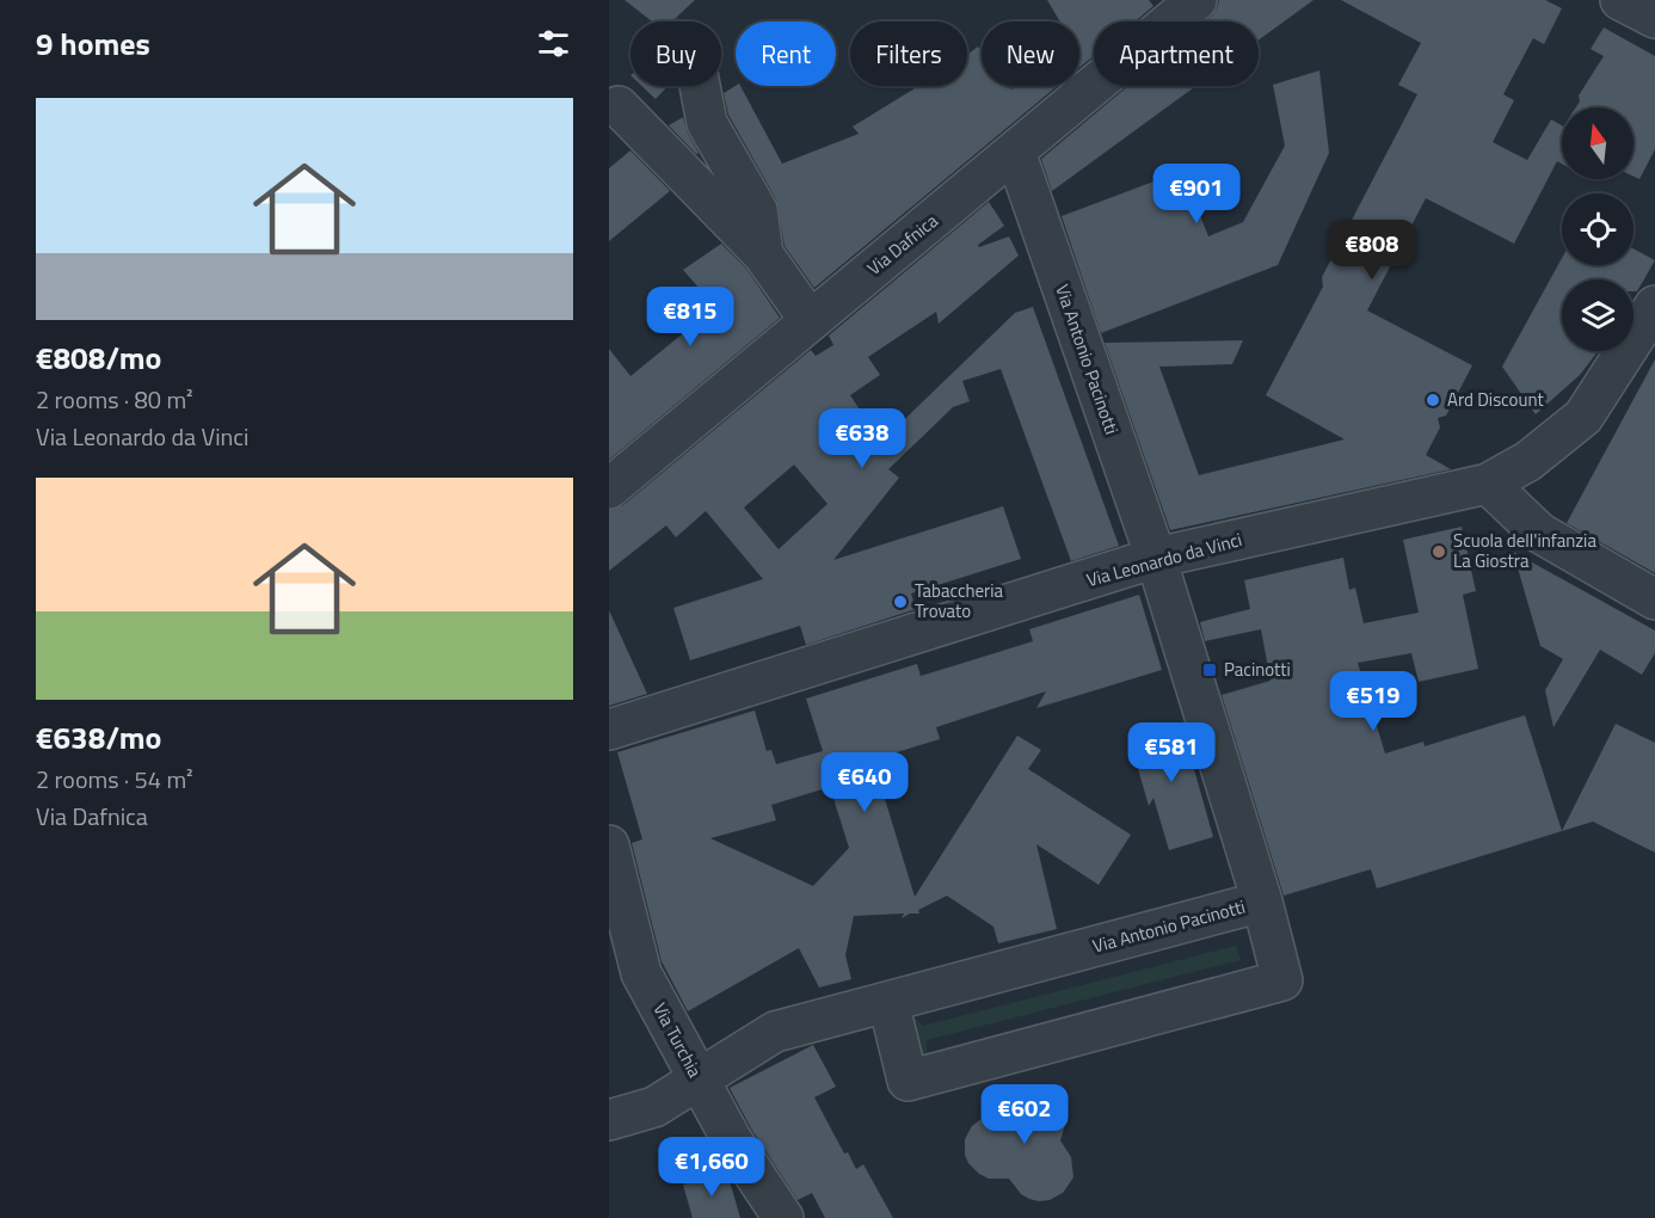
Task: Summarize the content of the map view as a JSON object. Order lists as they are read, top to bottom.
{
  "streets": {
    "street": [
      "Via Dafnica",
      "Via Antonio Pacinotti",
      "Via Leonardo da Vinci",
      "Via Turchia"
    ]
  },
  "crossings": [
    ["Via Dafnica", "Via Antonio Pacinotti"],
    ["Via Antonio Pacinotti", "Via Leonardo da Vinci"],
    ["Via Antonio Pacinotti", "Via Turchia"]
  ],
  "places": {
    "other": ["Ard Discount", "Scuola dell'infanzia La Giostra", "Tabaccheria Trovato"],
    "transit": ["Pacinotti"]
  },
  "north": "top",
  "page": {
    "heading": "9 homes",
    "chip": [
      "Buy",
      "Rent",
      "Filters",
      "New",
      "Apartment"
    ],
    "list": [
      {
        "name": "€808/mo",
        "note": "2 rooms · 80 m² · Via Leonardo da Vinci"
      },
      {
        "name": "€638/mo",
        "note": "2 rooms · 54 m² · Via Dafnica"
      }
    ],
    "price": [
      "€901",
      "€808",
      "€815",
      "€638",
      "€519",
      "€581",
      "€640",
      "€602",
      "€1,660"
    ]
  }
}
